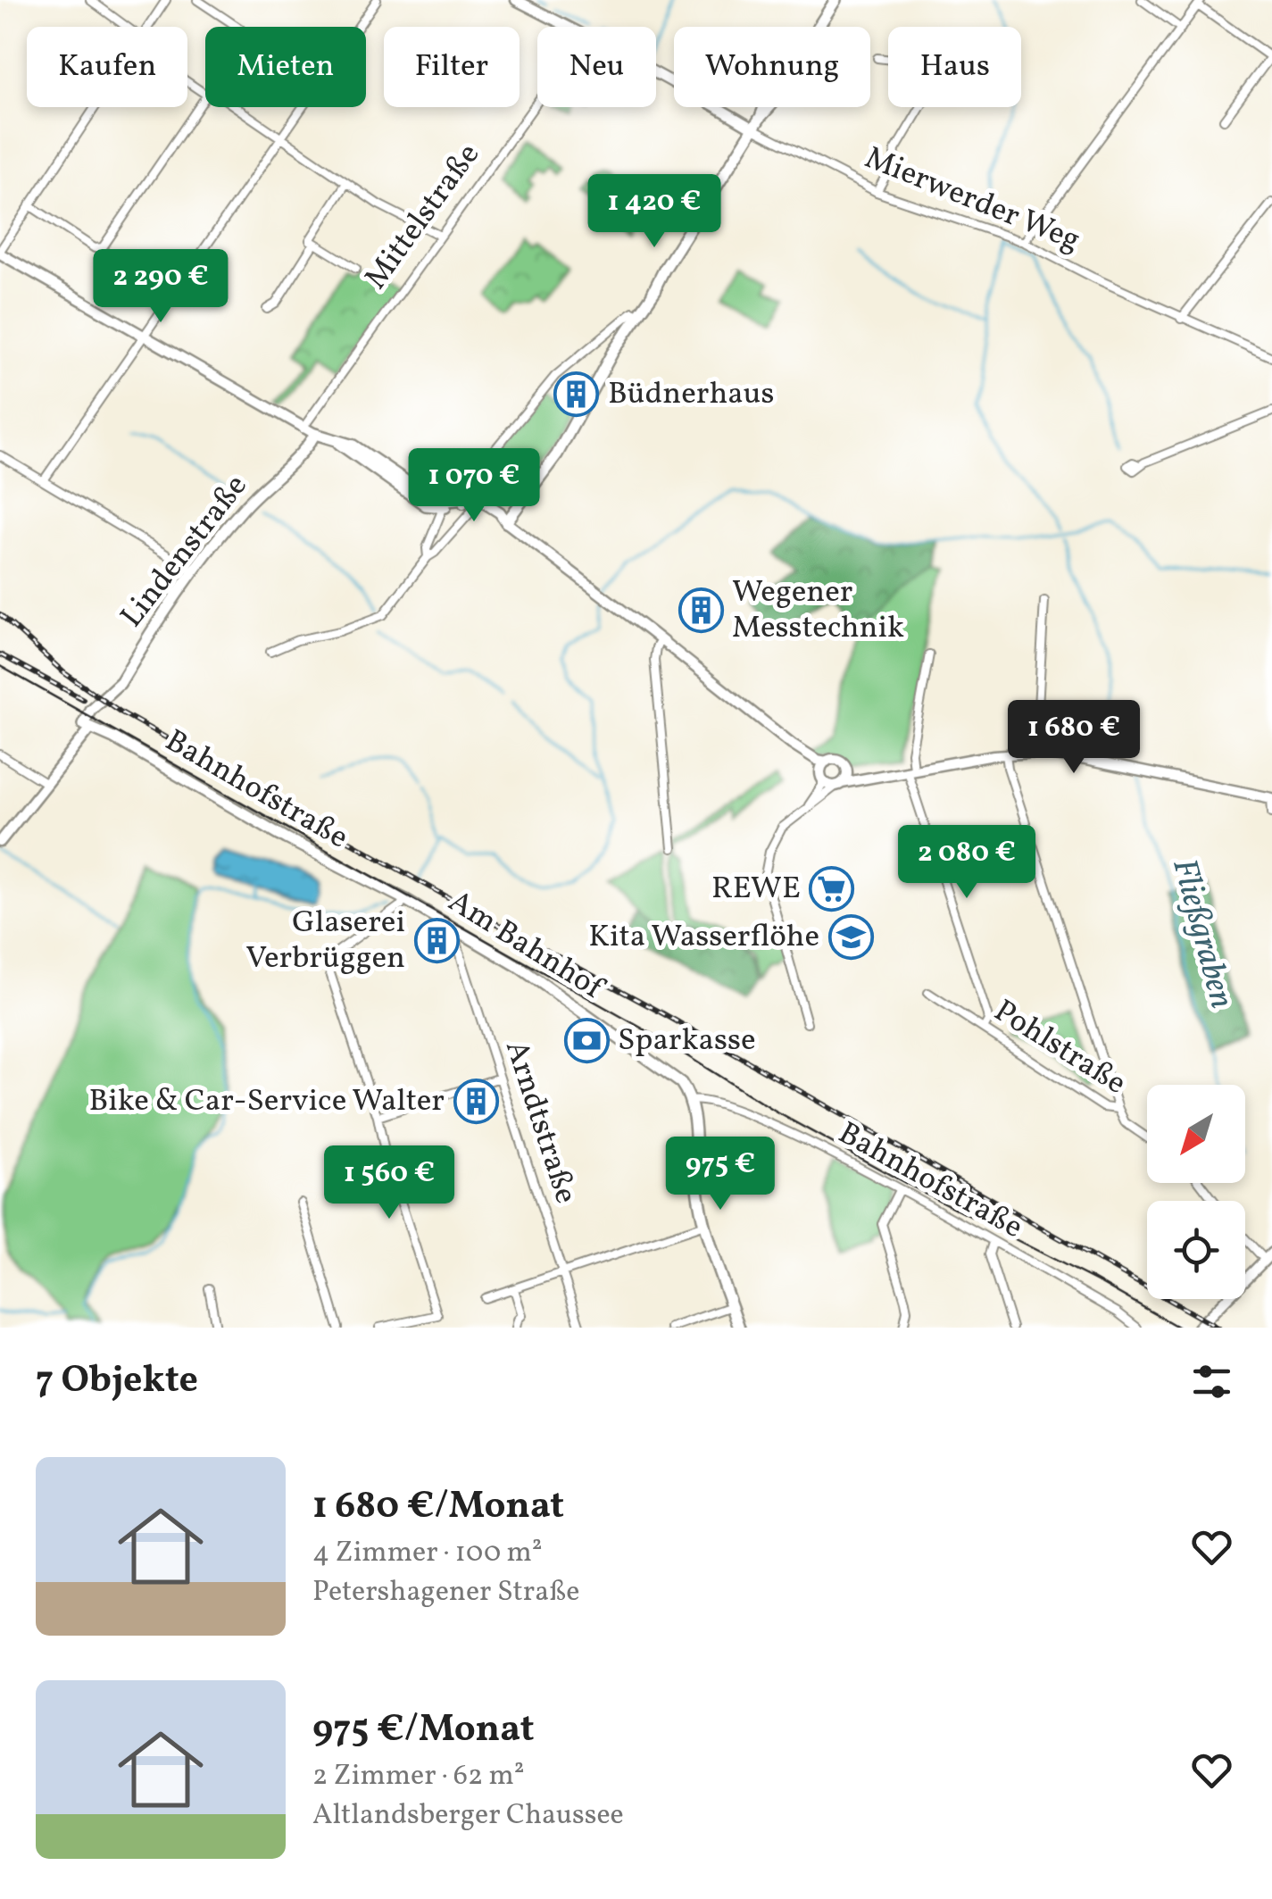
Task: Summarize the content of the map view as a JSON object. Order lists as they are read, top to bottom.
{
  "streets": {
    "main road": ["Lindenstraße", "Bahnhofstraße", "Am Bahnhof"],
    "street": [
      "Mierwerder Weg",
      "Mittelstraße",
      "Pohlstraße",
      "Arndtstraße"
    ]
  },
  "crossings": [
    ["Lindenstraße", "Bahnhofstraße"],
    ["Bahnhofstraße", "Am Bahnhof"],
    ["Am Bahnhof", "Arndtstraße"]
  ],
  "water": ["Fließgraben"],
  "places": {
    "building": [
      "Büdnerhaus",
      "Wegener Messtechnik",
      "Glaserei Verbrüggen",
      "Bike & Car-Service Walter"
    ],
    "supermarket": ["REWE"],
    "school or university": ["Kita Wasserflöhe"],
    "bank": ["Sparkasse"]
  },
  "north": "bottom left",
  "page": {
    "chip": [
      "Kaufen",
      "Mieten",
      "Filter",
      "Neu",
      "Wohnung",
      "Haus"
    ],
    "price": [
      "1 420 €",
      "2 290 €",
      "1 070 €",
      "1 680 €",
      "2 080 €",
      "975 €",
      "1 560 €"
    ],
    "heading": "7 Objekte",
    "list": [
      {
        "name": "1 680 €/Monat",
        "note": "4 Zimmer · 100 m² · Petershagener Straße"
      },
      {
        "name": "975 €/Monat",
        "note": "2 Zimmer · 62 m² · Altlandsberger Chaussee"
      }
    ]
  }
}
